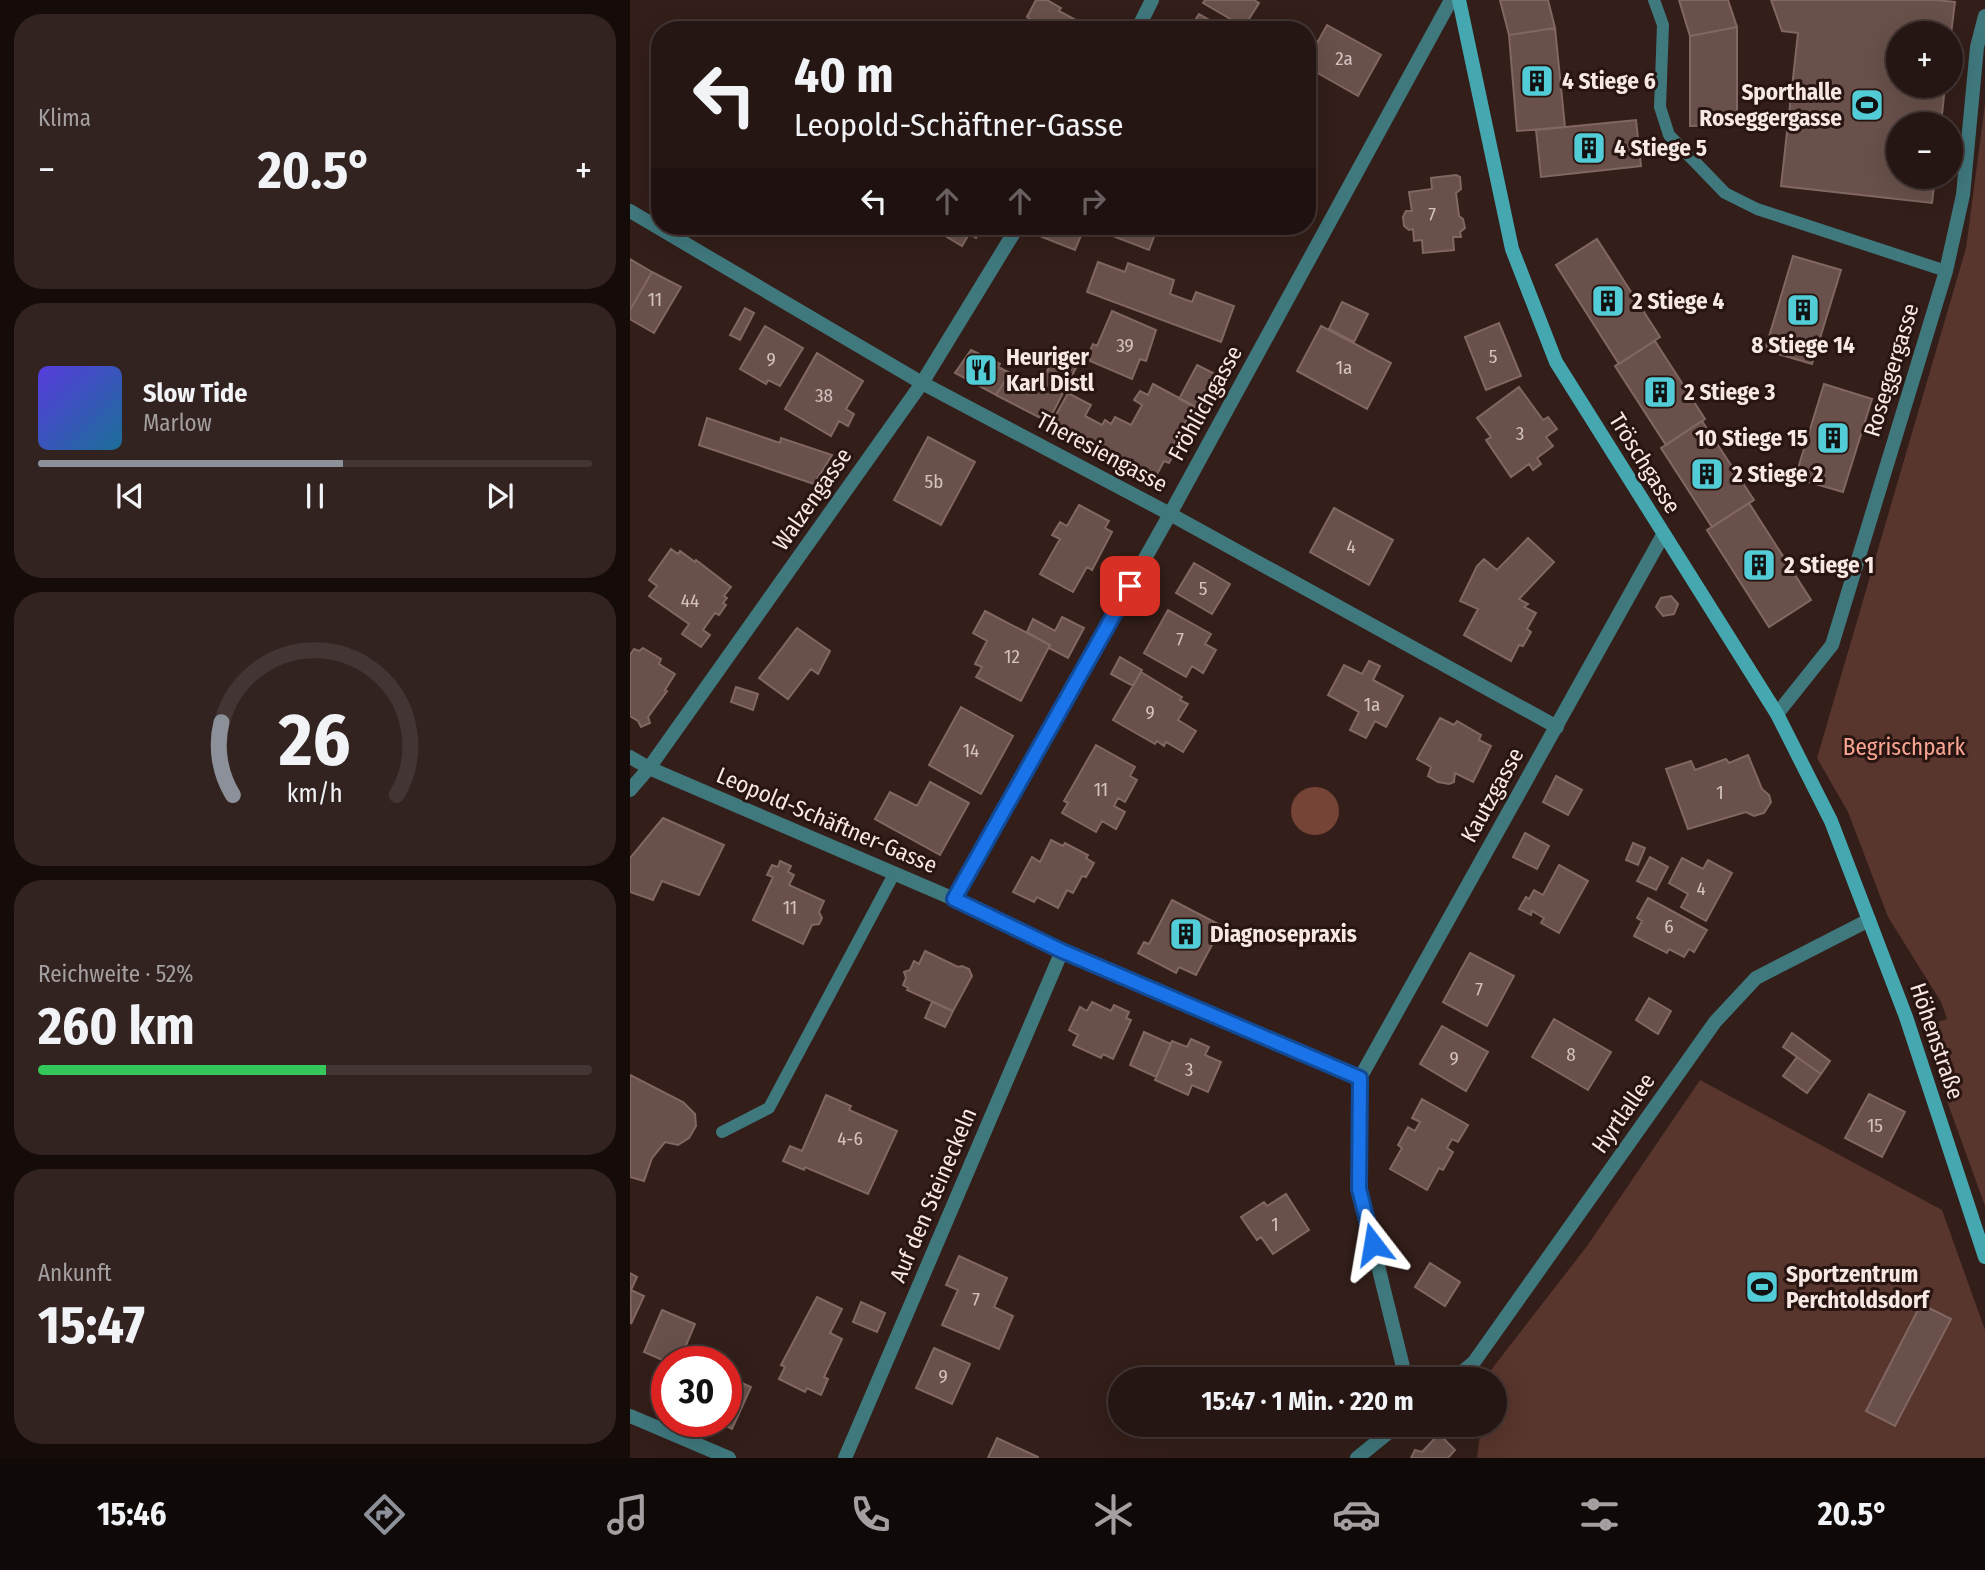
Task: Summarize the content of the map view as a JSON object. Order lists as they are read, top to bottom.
{
  "streets": {
    "street": [
      "Roseggergasse",
      "Fröhlichgasse",
      "Theresiengasse",
      "Tröschgasse",
      "Walzengasse",
      "Kautzgasse",
      "Leopold-Schäftner-Gasse",
      "Höhenstraße",
      "Hyrtlallee",
      "Auf den Steineckeln"
    ]
  },
  "crossings": [
    ["Roseggergasse", "Tröschgasse"],
    ["Fröhlichgasse", "Theresiengasse"],
    ["Fröhlichgasse", "Leopold-Schäftner-Gasse"],
    ["Theresiengasse", "Walzengasse"],
    ["Theresiengasse", "Kautzgasse"],
    ["Tröschgasse", "Kautzgasse"],
    ["Tröschgasse", "Höhenstraße"],
    ["Tröschgasse", "Hyrtlallee"],
    ["Walzengasse", "Leopold-Schäftner-Gasse"],
    ["Kautzgasse", "Leopold-Schäftner-Gasse"],
    ["Leopold-Schäftner-Gasse", "Auf den Steineckeln"],
    ["Höhenstraße", "Hyrtlallee"]
  ],
  "parks": ["Begrischpark"],
  "places": {
    "building": [
      "4 Stiege 6",
      "4 Stiege 5",
      "2 Stiege 4",
      "8 Stiege 14",
      "2 Stiege 3",
      "10 Stiege 15",
      "2 Stiege 2",
      "2 Stiege 1",
      "Diagnosepraxis"
    ],
    "sports": ["Sporthalle Roseggergasse", "Sportzentrum Perchtoldsdorf"],
    "restaurant": ["Heuriger Karl Distl"]
  },
  "house_numbers": [
    "2a",
    "7",
    "11",
    "39",
    "5",
    "9",
    "1a",
    "38",
    "3",
    "5b",
    "4",
    "5",
    "44",
    "7",
    "12",
    "1a",
    "9",
    "14",
    "11",
    "1",
    "4",
    "11",
    "6",
    "7",
    "8",
    "9",
    "3",
    "15",
    "4-6",
    "1",
    "7",
    "9"
  ],
  "page": {
    "tile": [
      "Klima",
      ["Reichweite · 52%", "260 km"],
      ["Ankunft", "15:47"]
    ],
    "map_buttons": ["+", "−"],
    "turn": ["40 m", "Leopold-Schäftner-Gasse"],
    "heat": ["−", "20.5°", "+"],
    "song": ["Slow Tide", "Marlow"],
    "limit": "30",
    "trip": "15:47 · 1 Min. · 220 m",
    "tabs": ["15:46", "20.5°"],
    "gauge": ["26", "km/h"]
  }
}
